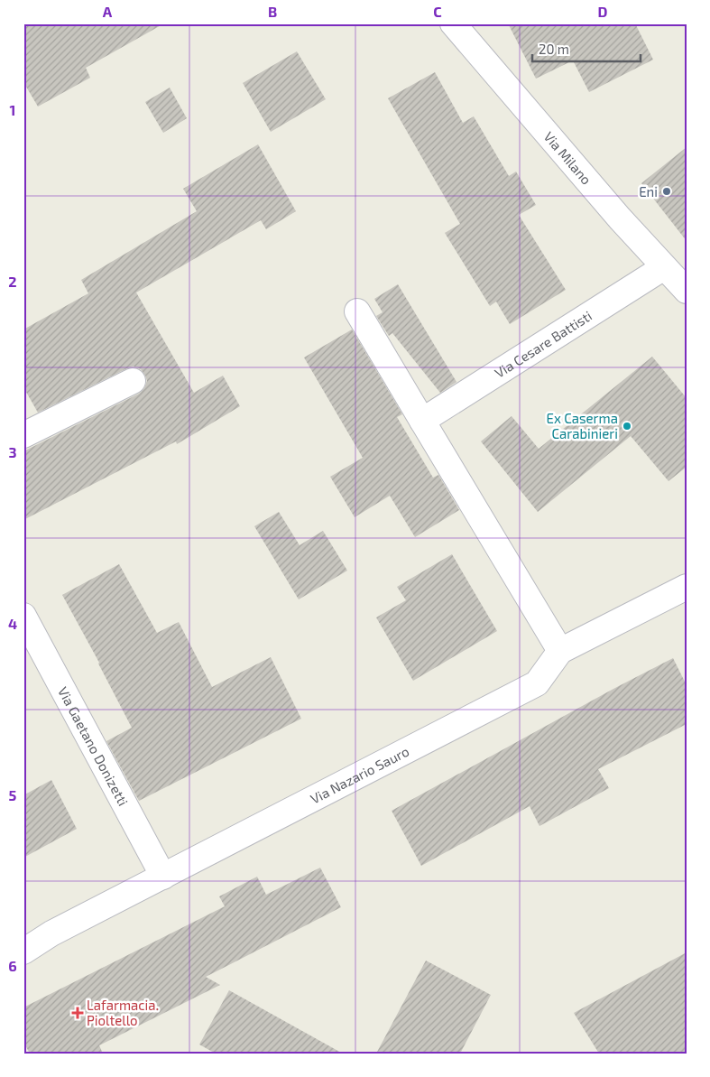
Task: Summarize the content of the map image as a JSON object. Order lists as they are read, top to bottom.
{
  "streets": {
    "street": [
      "Via Milano",
      "Via Cesare Battisti",
      "Via Gaetano Donizetti",
      "Via Nazario Sauro"
    ]
  },
  "crossings": [
    ["Via Milano", "Via Cesare Battisti"],
    ["Via Gaetano Donizetti", "Via Nazario Sauro"]
  ],
  "places": {
    "other": ["Eni", "Ex Caserma Carabinieri"],
    "health": ["Lafarmacia. Pioltello"]
  },
  "scale_bar": "20 m",
  "grid": {
    "columns": [
      "A",
      "B",
      "C",
      "D"
    ],
    "rows": [
      "1",
      "2",
      "3",
      "4",
      "5",
      "6"
    ]
  }
}
